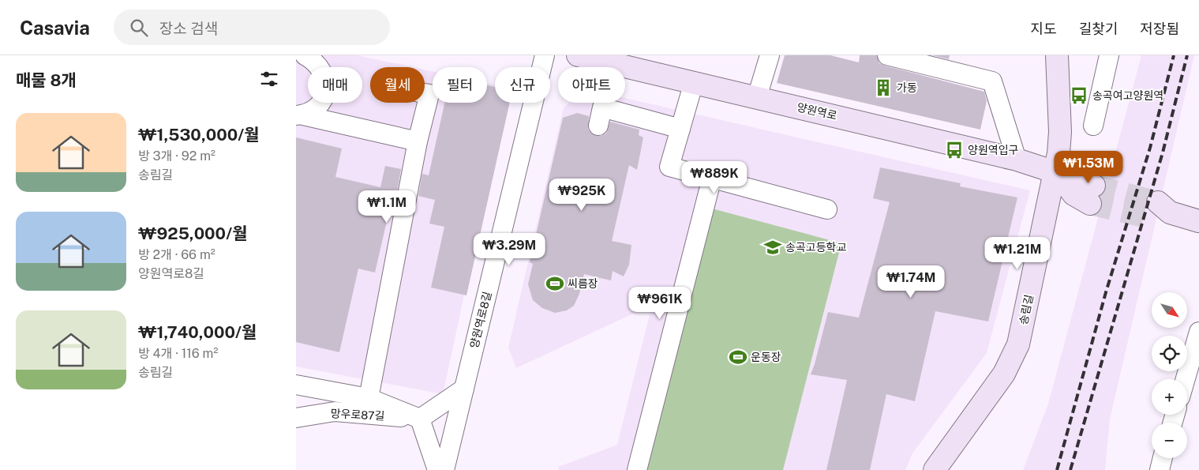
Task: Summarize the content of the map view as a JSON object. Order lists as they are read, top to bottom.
{
  "streets": {
    "street": [
      "양원역로",
      "송림길",
      "양원역로8길",
      "망우로87길"
    ]
  },
  "crossings": [
    ["양원역로", "송림길"]
  ],
  "places": {
    "building": ["가동"],
    "bus stop": ["송곡여고양원역", "양원역입구"],
    "school or university": ["송곡고등학교"],
    "sports": ["씨름장", "운동장"]
  },
  "north": "bottom right",
  "page": {
    "header": "Casavia",
    "search": "장소 검색",
    "nav": ["지도", "길찾기", "저장됨"],
    "heading": "매물 8개",
    "chip": [
      "매매",
      "월세",
      "필터",
      "신규",
      "아파트"
    ],
    "list": [
      {
        "name": "₩1,530,000/월",
        "note": "방 3개 · 92 m² · 송림길"
      },
      {
        "name": "₩925,000/월",
        "note": "방 2개 · 66 m² · 양원역로8길"
      },
      {
        "name": "₩1,740,000/월",
        "note": "방 4개 · 116 m² · 송림길"
      }
    ],
    "price": [
      "₩1.53M",
      "₩889K",
      "₩925K",
      "₩1.1M",
      "₩3.29M",
      "₩1.21M",
      "₩1.74M",
      "₩961K"
    ],
    "map_buttons": ["+", "−"]
  }
}
